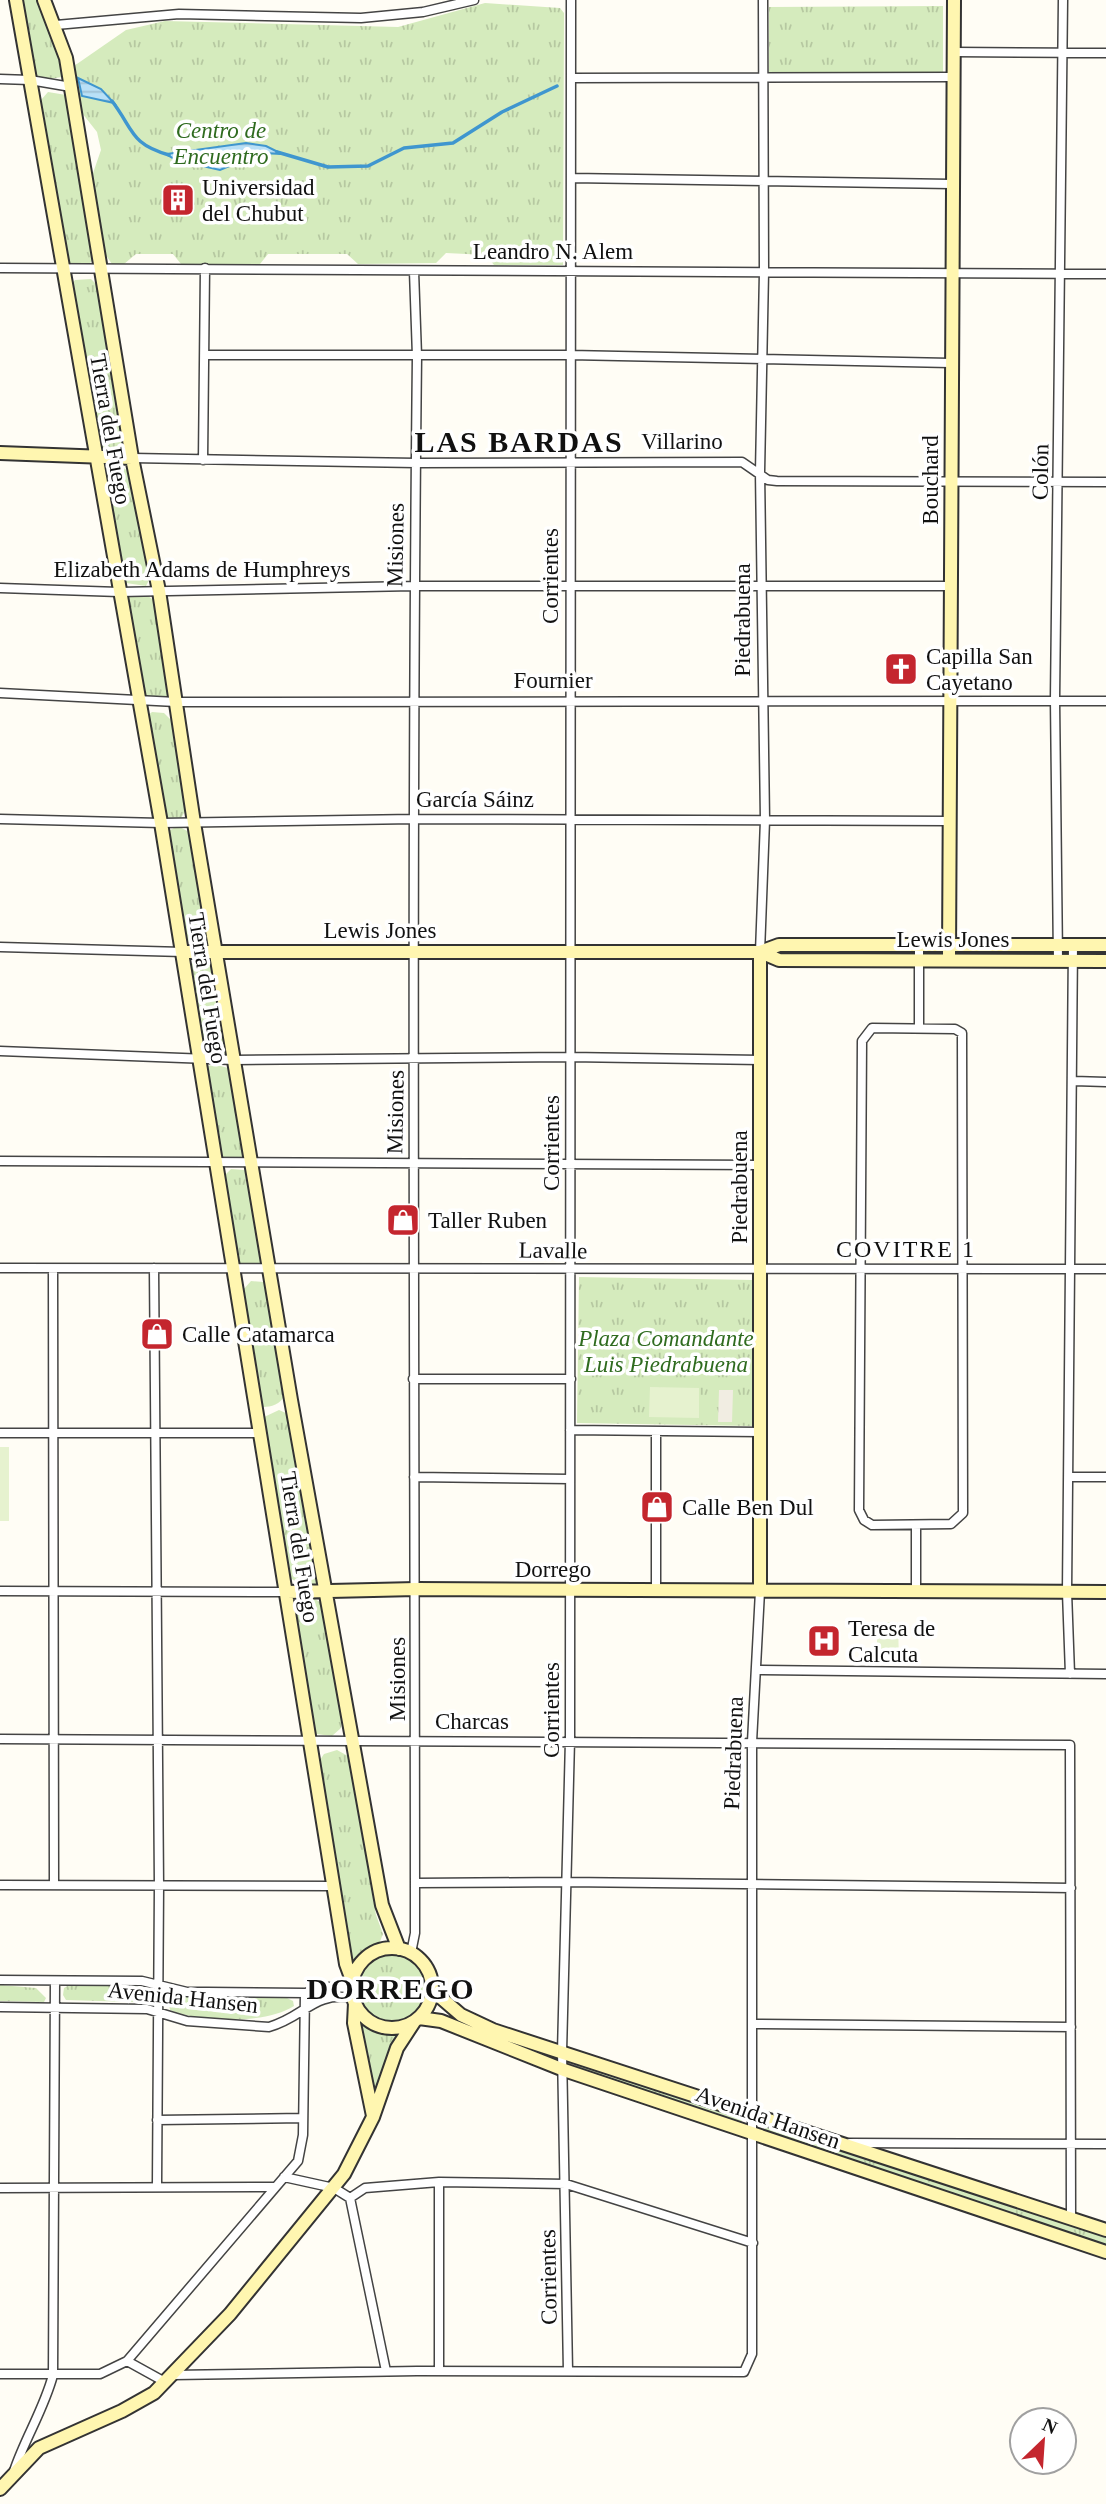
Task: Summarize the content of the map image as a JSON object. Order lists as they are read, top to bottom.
{
  "streets": {
    "street": [
      "Leandro N. Alem",
      "Tierra del Fuego",
      "Villarino",
      "Colón",
      "Bouchard",
      "Misiones",
      "Elizabeth Adams de Humphreys",
      "Corrientes",
      "Piedrabuena",
      "Fournier",
      "García Sáinz",
      "Lewis Jones",
      "Lavalle",
      "Dorrego",
      "Charcas",
      "Avenida Hansen"
    ]
  },
  "crossings": [
    ["Leandro N. Alem", "Tierra del Fuego"],
    ["Leandro N. Alem", "Colón"],
    ["Leandro N. Alem", "Bouchard"],
    ["Leandro N. Alem", "Misiones"],
    ["Leandro N. Alem", "Corrientes"],
    ["Leandro N. Alem", "Piedrabuena"],
    ["Tierra del Fuego", "Villarino"],
    ["Tierra del Fuego", "Misiones"],
    ["Tierra del Fuego", "Elizabeth Adams de Humphreys"],
    ["Tierra del Fuego", "Fournier"],
    ["Tierra del Fuego", "García Sáinz"],
    ["Tierra del Fuego", "Lewis Jones"],
    ["Tierra del Fuego", "Lavalle"],
    ["Tierra del Fuego", "Dorrego"],
    ["Tierra del Fuego", "Charcas"],
    ["Tierra del Fuego", "Avenida Hansen"],
    ["Villarino", "Colón"],
    ["Villarino", "Bouchard"],
    ["Villarino", "Misiones"],
    ["Villarino", "Corrientes"],
    ["Villarino", "Piedrabuena"],
    ["Colón", "Fournier"],
    ["Colón", "Lewis Jones"],
    ["Bouchard", "Elizabeth Adams de Humphreys"],
    ["Bouchard", "Fournier"],
    ["Bouchard", "García Sáinz"],
    ["Bouchard", "Lewis Jones"],
    ["Misiones", "Elizabeth Adams de Humphreys"],
    ["Misiones", "Fournier"],
    ["Misiones", "García Sáinz"],
    ["Misiones", "Lewis Jones"],
    ["Misiones", "Lavalle"],
    ["Misiones", "Dorrego"],
    ["Misiones", "Charcas"],
    ["Misiones", "Avenida Hansen"],
    ["Elizabeth Adams de Humphreys", "Corrientes"],
    ["Elizabeth Adams de Humphreys", "Piedrabuena"],
    ["Corrientes", "Piedrabuena"],
    ["Corrientes", "Fournier"],
    ["Corrientes", "García Sáinz"],
    ["Corrientes", "Lewis Jones"],
    ["Corrientes", "Lavalle"],
    ["Corrientes", "Dorrego"],
    ["Corrientes", "Charcas"],
    ["Corrientes", "Avenida Hansen"],
    ["Piedrabuena", "Fournier"],
    ["Piedrabuena", "García Sáinz"],
    ["Piedrabuena", "Lewis Jones"],
    ["Piedrabuena", "Lavalle"],
    ["Piedrabuena", "Dorrego"],
    ["Piedrabuena", "Charcas"],
    ["Piedrabuena", "Avenida Hansen"]
  ],
  "districts": ["LAS BARDAS", "COVITRE 1", "DORREGO"],
  "parks": ["Centro de Encuentro", "Plaza Comandante Luis Piedrabuena"],
  "places": {
    "building": ["Universidad del Chubut"],
    "church": ["Capilla San Cayetano"],
    "shop": ["Taller Ruben", "Calle Catamarca", "Calle Ben Dul"],
    "hospital": ["Teresa de Calcuta"]
  },
  "north": "top right"
}
